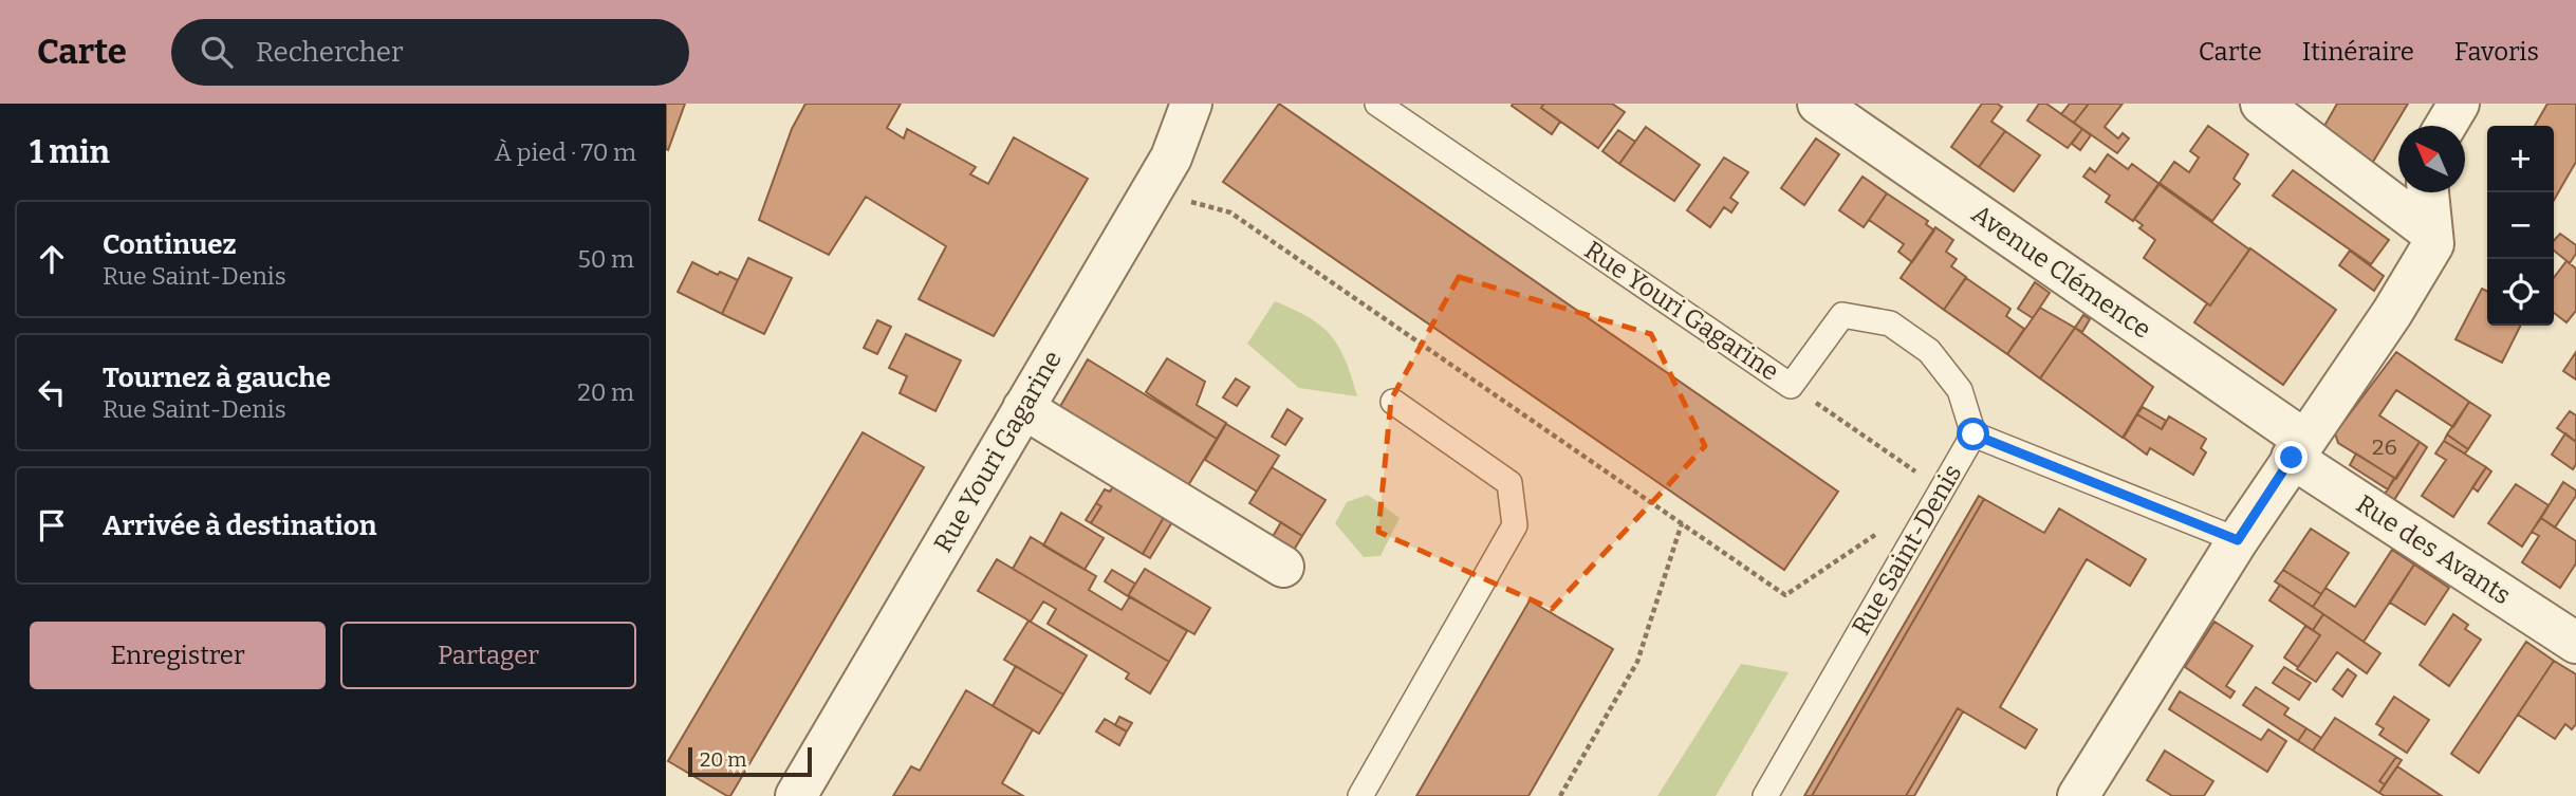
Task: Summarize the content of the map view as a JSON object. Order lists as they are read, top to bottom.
{
  "streets": {
    "street": ["Avenue Clémence", "Rue Youri Gagarine", "Rue des Avants"],
    "lane": ["Rue Saint-Denis"]
  },
  "crossings": [
    ["Avenue Clémence", "Rue des Avants"],
    ["Rue Youri Gagarine", "Rue Saint-Denis"]
  ],
  "house_numbers": ["26"],
  "scale_bar": "20 m",
  "north": "top left",
  "page": {
    "header": "Carte",
    "search": "Rechercher",
    "nav": ["Carte", "Itinéraire", "Favoris"],
    "heading": ["1 min", "À pied · 70 m"],
    "map_buttons": ["+", "−"],
    "list": [
      ["Continuez", "Rue Saint-Denis", "50 m"],
      ["Tournez à gauche", "Rue Saint-Denis", "20 m"],
      "Arrivée à destination"
    ],
    "buttons": ["Enregistrer", "Partager"],
    "scale": "20 m"
  }
}
